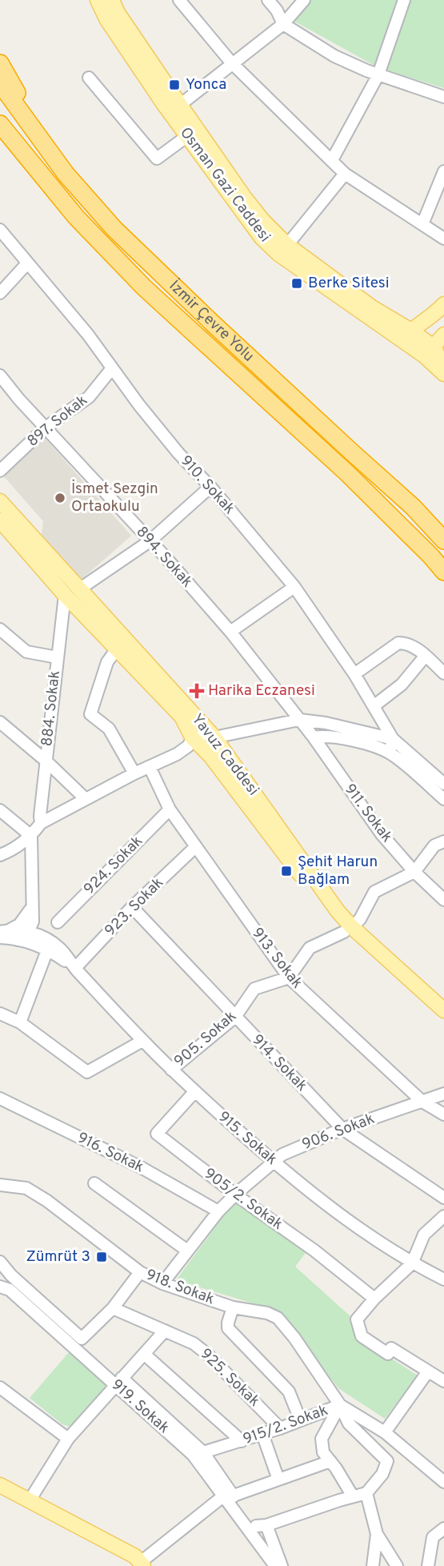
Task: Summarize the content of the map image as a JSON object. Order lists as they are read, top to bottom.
{
  "streets": {
    "highway": ["İzmir Çevre Yolu"],
    "main road": ["Osman Gazi Caddesi", "Yavuz Caddesi"],
    "street": [
      "897. Sokak",
      "910. Sokak",
      "894. Sokak",
      "884. Sokak",
      "911. Sokak",
      "924. Sokak",
      "923. Sokak",
      "913. Sokak",
      "905. Sokak",
      "914. Sokak",
      "906. Sokak",
      "915. Sokak",
      "916. Sokak",
      "905/2. Sokak",
      "918. Sokak",
      "925. Sokak",
      "919. Sokak",
      "915/2. Sokak"
    ]
  },
  "crossings": [
    ["897. Sokak", "910. Sokak"],
    ["897. Sokak", "894. Sokak"],
    ["894. Sokak", "911. Sokak"],
    ["884. Sokak", "Yavuz Caddesi"],
    ["924. Sokak", "913. Sokak"],
    ["923. Sokak", "913. Sokak"],
    ["923. Sokak", "914. Sokak"],
    ["923. Sokak", "915. Sokak"],
    ["913. Sokak", "905. Sokak"],
    ["913. Sokak", "906. Sokak"],
    ["905. Sokak", "914. Sokak"],
    ["905. Sokak", "915. Sokak"],
    ["914. Sokak", "906. Sokak"],
    ["906. Sokak", "915. Sokak"],
    ["906. Sokak", "916. Sokak"],
    ["906. Sokak", "905/2. Sokak"],
    ["906. Sokak", "918. Sokak"],
    ["915. Sokak", "905/2. Sokak"],
    ["918. Sokak", "915/2. Sokak"],
    ["925. Sokak", "915/2. Sokak"],
    ["919. Sokak", "915/2. Sokak"]
  ],
  "places": {
    "transit": [
      "Yonca",
      "Berke Sitesi",
      "Şehit Harun Bağlam",
      "Zümrüt 3"
    ],
    "other": ["İsmet Sezgin Ortaokulu"],
    "health": ["Harika Eczanesi"]
  }
}
